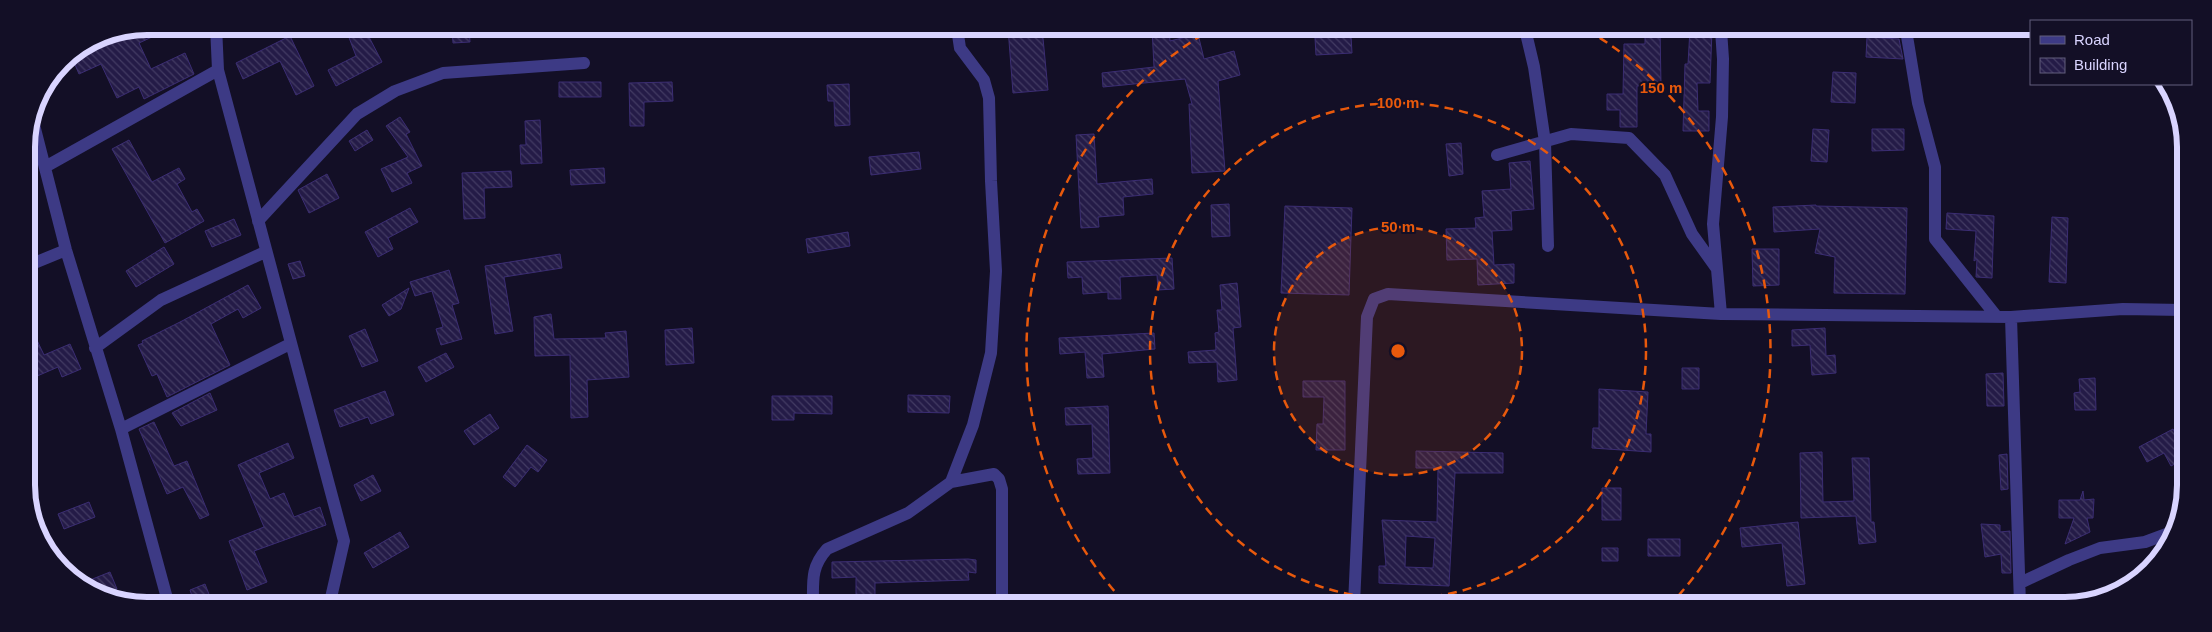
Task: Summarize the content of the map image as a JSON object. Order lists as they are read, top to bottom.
{
  "legend": ["Road", "Building"],
  "rings": ["150 m", "100 m", "50 m"]
}
